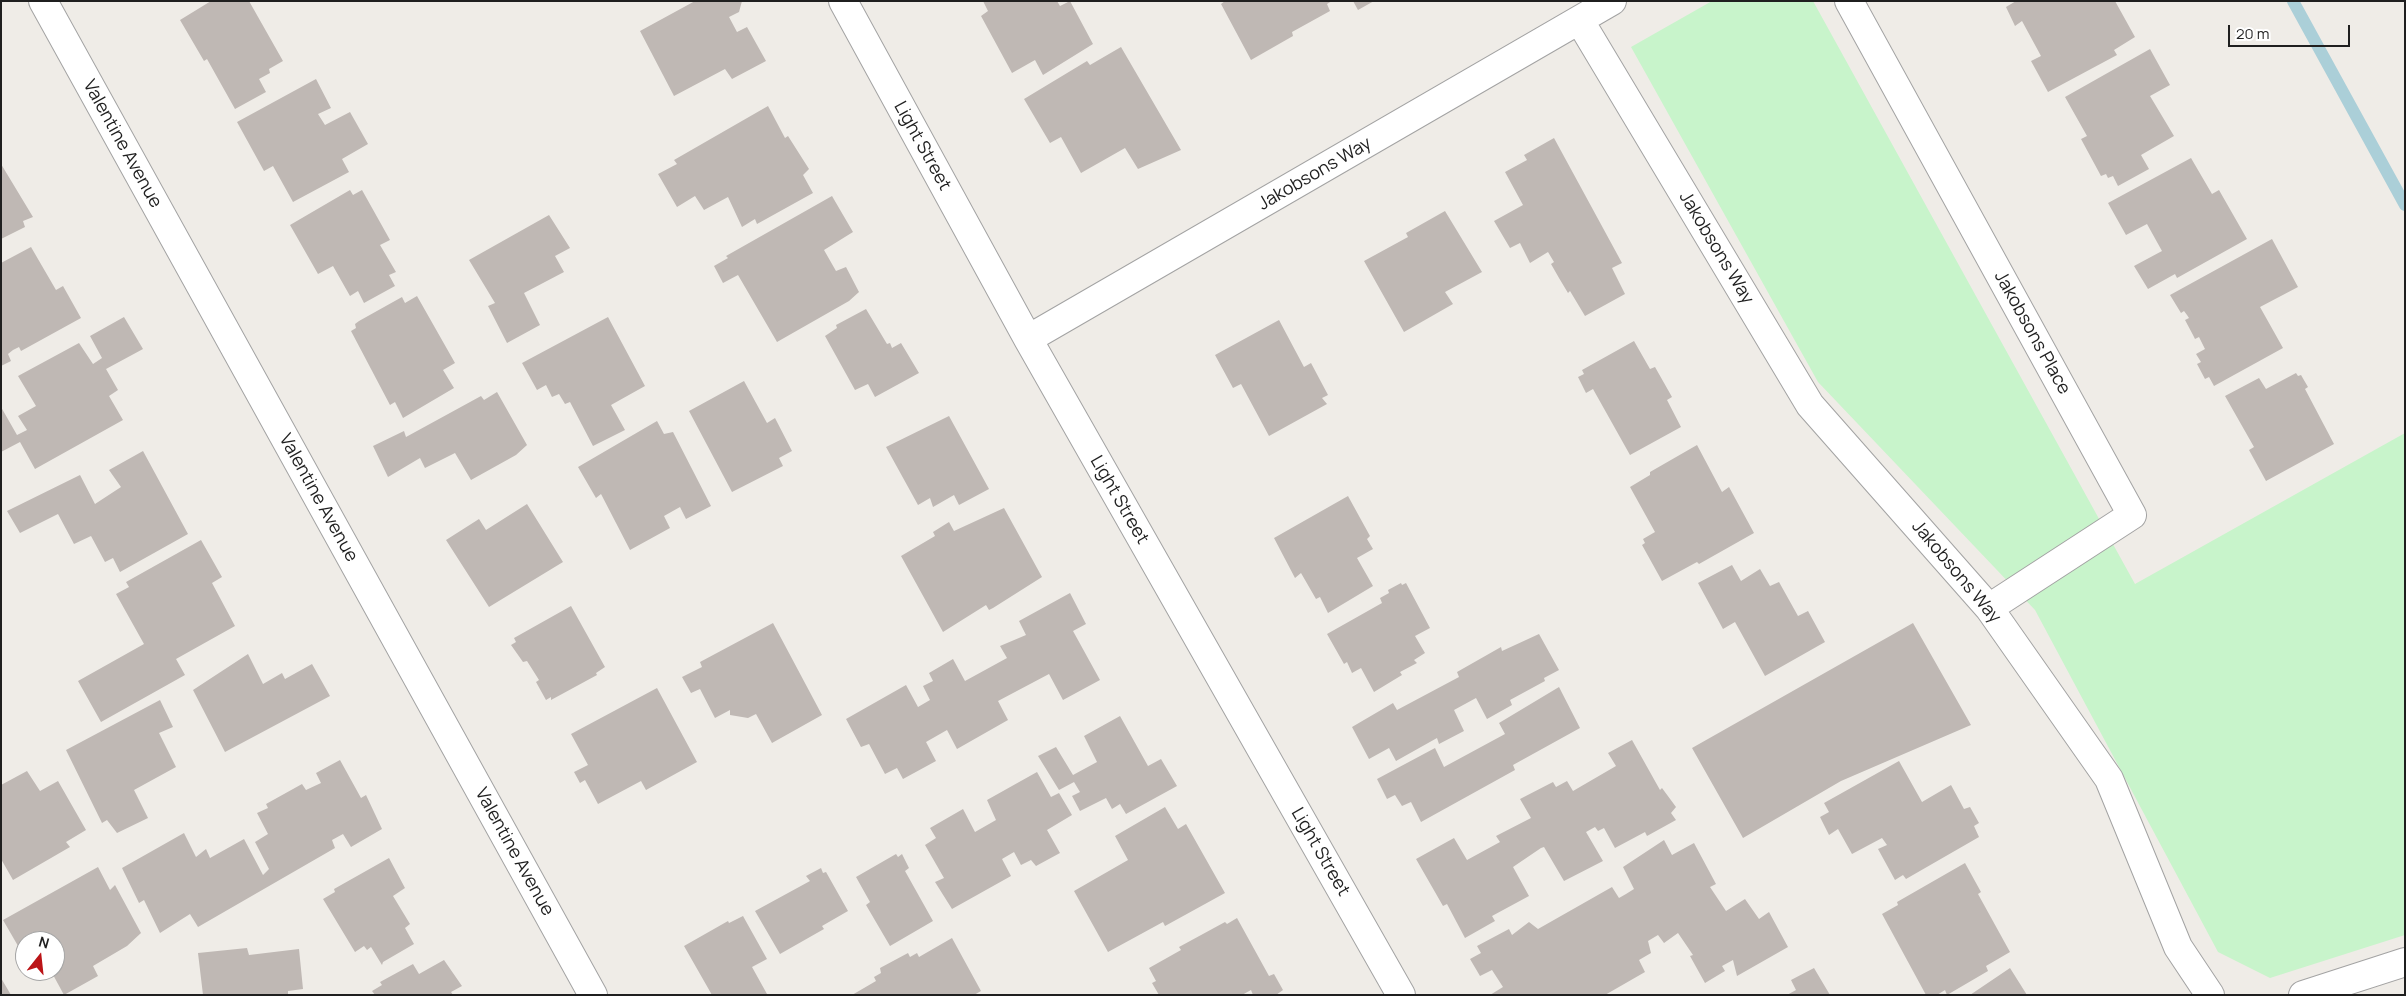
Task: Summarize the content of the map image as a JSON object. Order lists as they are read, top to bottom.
{
  "streets": {
    "street": [
      "Valentine Avenue",
      "Light Street",
      "Jakobsons Way",
      "Jakobsons Place"
    ]
  },
  "crossings": [
    ["Light Street", "Jakobsons Way"],
    ["Jakobsons Way", "Jakobsons Place"]
  ],
  "scale_bar": "20 m",
  "north": "top"
}
